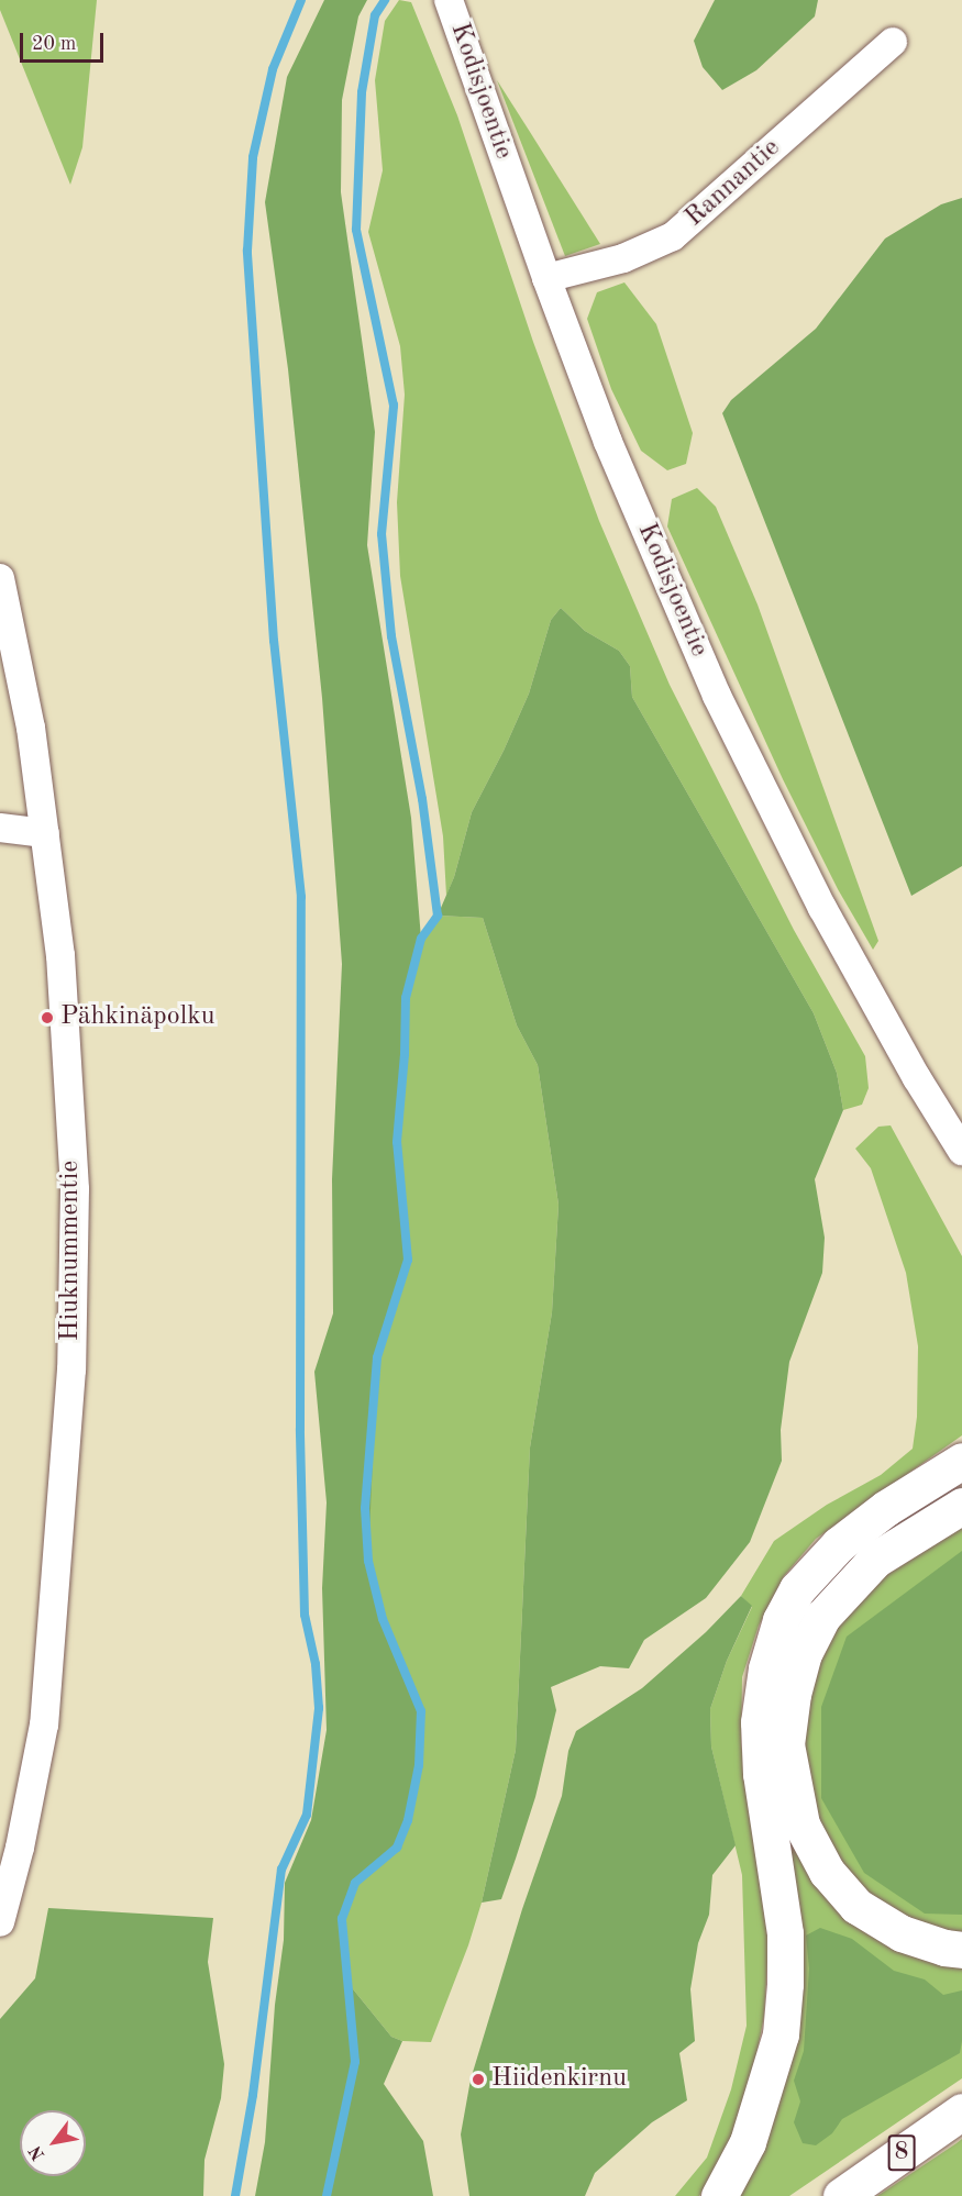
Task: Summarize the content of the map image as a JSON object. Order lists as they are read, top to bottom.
{
  "streets": {
    "highway": ["8"],
    "street": ["Kodisjoentie", "Rannantie", "Hiuknummentie"]
  },
  "crossings": [
    ["Kodisjoentie", "Rannantie"]
  ],
  "places": ["Pähkinäpolku", "Hiidenkirnu"],
  "scale_bar": "20 m",
  "north": "bottom left"
}
